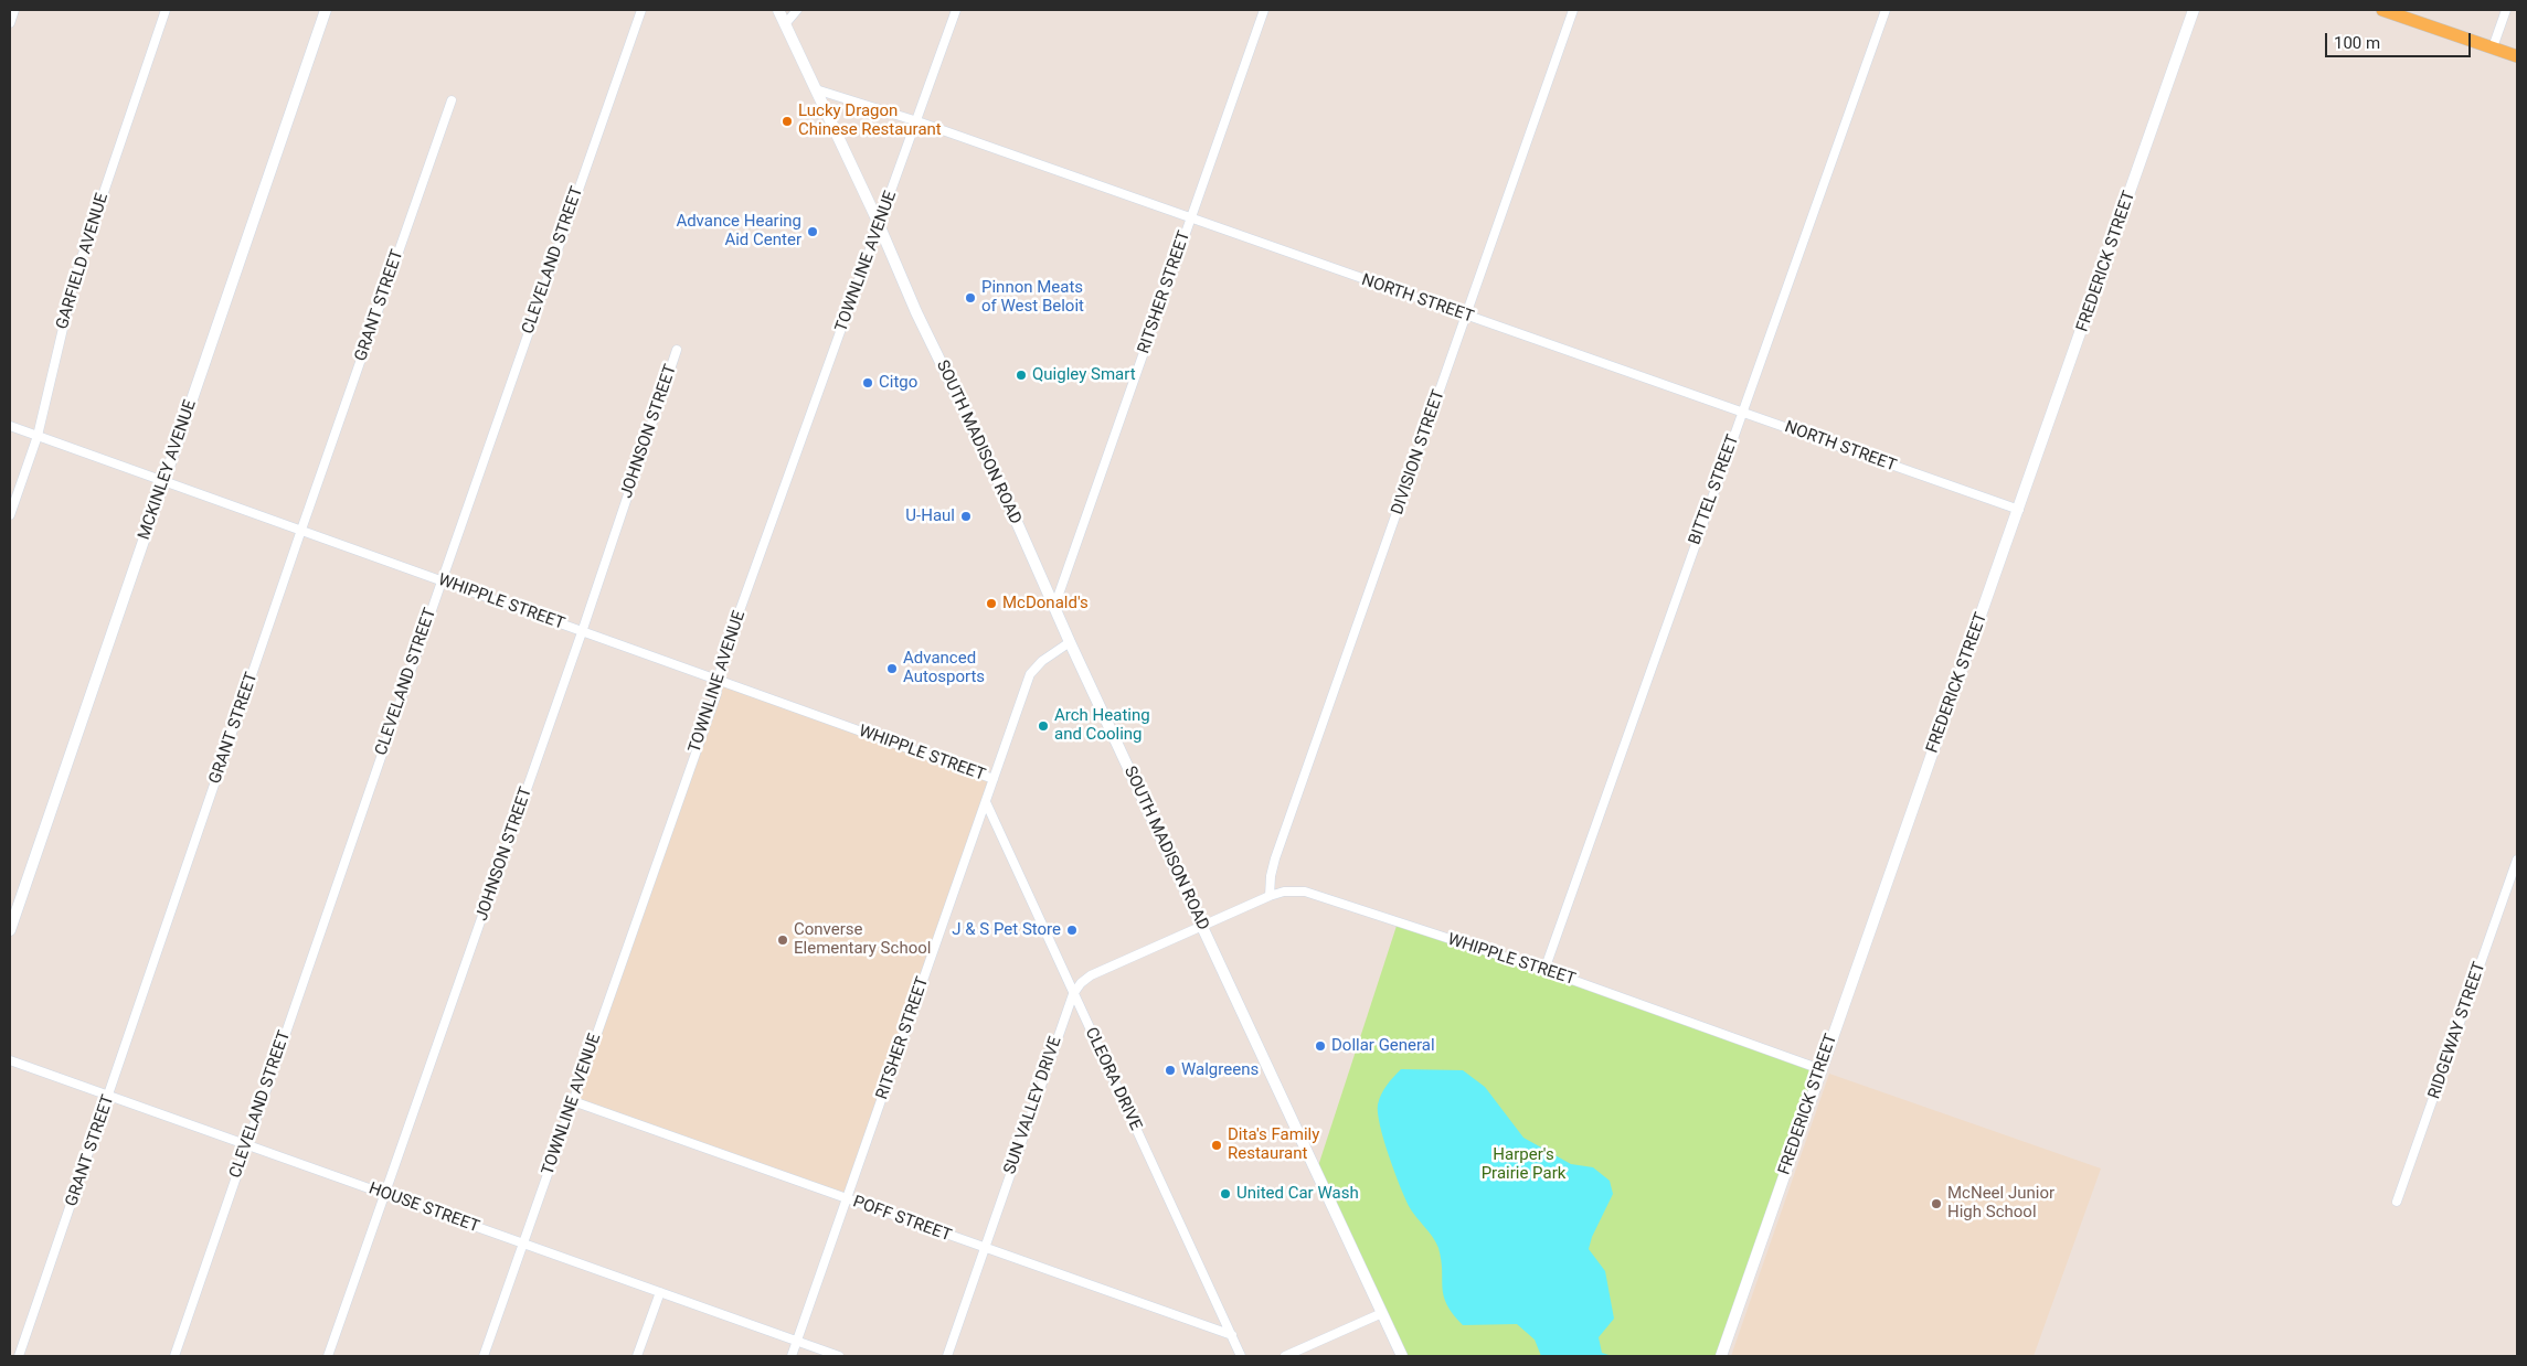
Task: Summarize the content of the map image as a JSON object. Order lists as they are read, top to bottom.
{
  "streets": {
    "street": [
      "CLEVELAND STREET",
      "GARFIELD AVENUE",
      "TOWNLINE AVENUE",
      "FREDERICK STREET",
      "RITSHER STREET",
      "NORTH STREET",
      "GRANT STREET",
      "JOHNSON STREET",
      "SOUTH MADISON ROAD",
      "DIVISION STREET",
      "MCKINLEY AVENUE",
      "BITTEL STREET",
      "WHIPPLE STREET",
      "RIDGEWAY STREET",
      "CLEORA DRIVE",
      "SUN VALLEY DRIVE",
      "HOUSE STREET",
      "POFF STREET"
    ]
  },
  "crossings": [
    ["CLEVELAND STREET", "WHIPPLE STREET"],
    ["CLEVELAND STREET", "HOUSE STREET"],
    ["GARFIELD AVENUE", "WHIPPLE STREET"],
    ["TOWNLINE AVENUE", "NORTH STREET"],
    ["TOWNLINE AVENUE", "SOUTH MADISON ROAD"],
    ["TOWNLINE AVENUE", "WHIPPLE STREET"],
    ["TOWNLINE AVENUE", "HOUSE STREET"],
    ["TOWNLINE AVENUE", "POFF STREET"],
    ["FREDERICK STREET", "NORTH STREET"],
    ["FREDERICK STREET", "WHIPPLE STREET"],
    ["RITSHER STREET", "NORTH STREET"],
    ["RITSHER STREET", "SOUTH MADISON ROAD"],
    ["RITSHER STREET", "WHIPPLE STREET"],
    ["RITSHER STREET", "CLEORA DRIVE"],
    ["RITSHER STREET", "HOUSE STREET"],
    ["RITSHER STREET", "POFF STREET"],
    ["NORTH STREET", "SOUTH MADISON ROAD"],
    ["NORTH STREET", "DIVISION STREET"],
    ["NORTH STREET", "BITTEL STREET"],
    ["GRANT STREET", "WHIPPLE STREET"],
    ["GRANT STREET", "HOUSE STREET"],
    ["JOHNSON STREET", "WHIPPLE STREET"],
    ["JOHNSON STREET", "HOUSE STREET"],
    ["SOUTH MADISON ROAD", "WHIPPLE STREET"],
    ["SOUTH MADISON ROAD", "SUN VALLEY DRIVE"],
    ["DIVISION STREET", "WHIPPLE STREET"],
    ["MCKINLEY AVENUE", "WHIPPLE STREET"],
    ["BITTEL STREET", "WHIPPLE STREET"],
    ["WHIPPLE STREET", "SUN VALLEY DRIVE"],
    ["CLEORA DRIVE", "SUN VALLEY DRIVE"],
    ["CLEORA DRIVE", "POFF STREET"],
    ["SUN VALLEY DRIVE", "POFF STREET"]
  ],
  "parks": ["Harper's Prairie Park"],
  "places": [
    "Lucky Dragon Chinese Restaurant",
    "Advance Hearing Aid Center",
    "Pinnon Meats of West Beloit",
    "Quigley Smart",
    "Citgo",
    "U-Haul",
    "McDonald's",
    "Advanced Autosports",
    "Arch Heating and Cooling",
    "J & S Pet Store",
    "Converse Elementary School",
    "Dollar General",
    "Walgreens",
    "Dita's Family Restaurant",
    "United Car Wash",
    "McNeel Junior High School"
  ],
  "scale_bar": "100 m"
}
